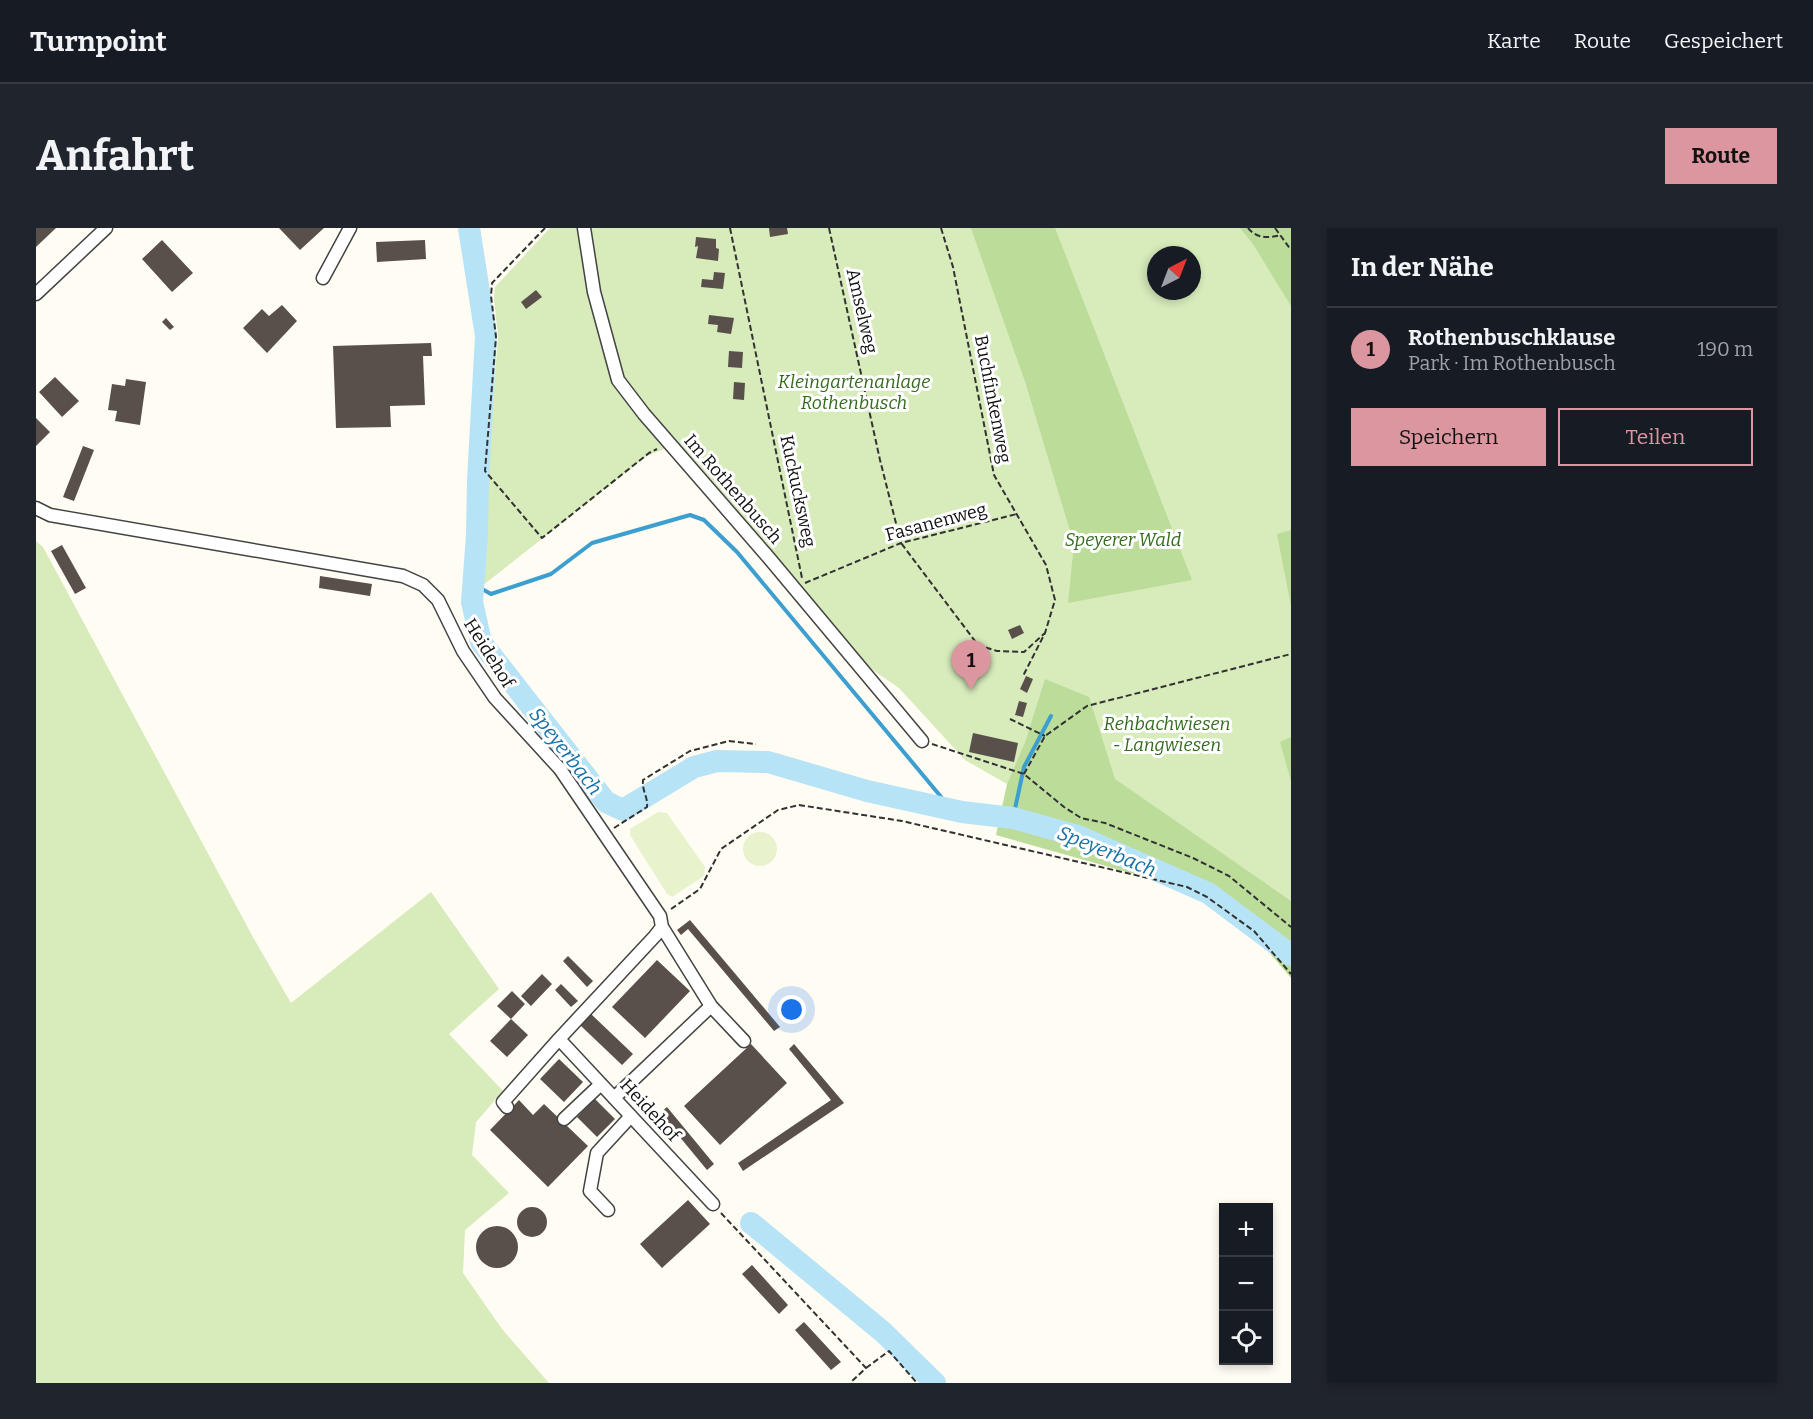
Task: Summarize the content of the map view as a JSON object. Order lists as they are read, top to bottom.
{
  "streets": {
    "street": ["Im Rothenbusch", "Heidehof"],
    "path": [
      "Amselweg",
      "Buchfinkenweg",
      "Kuckucksweg",
      "Fasanenweg"
    ]
  },
  "crossings": [
    ["Amselweg", "Buchfinkenweg"],
    ["Amselweg", "Fasanenweg"],
    ["Buchfinkenweg", "Fasanenweg"],
    ["Kuckucksweg", "Fasanenweg"]
  ],
  "water": ["Speyerbach"],
  "parks": ["Kleingartenanlage Rothenbusch", "Speyerer Wald", "Rehbachwiesen - Langwiesen"],
  "north": "top right",
  "page": {
    "header": "Turnpoint",
    "nav": ["Karte", "Route", "Gespeichert"],
    "buttons": [
      "Route",
      ["Speichern", "Teilen"]
    ],
    "title": "Anfahrt",
    "heading": "In der Nähe",
    "list": [
      {
        "mark": "1",
        "name": "Rothenbuschklause",
        "note": "Park · Im Rothenbusch",
        "value": "190 m"
      }
    ],
    "pins": "1",
    "map_buttons": ["+", "−"]
  }
}
